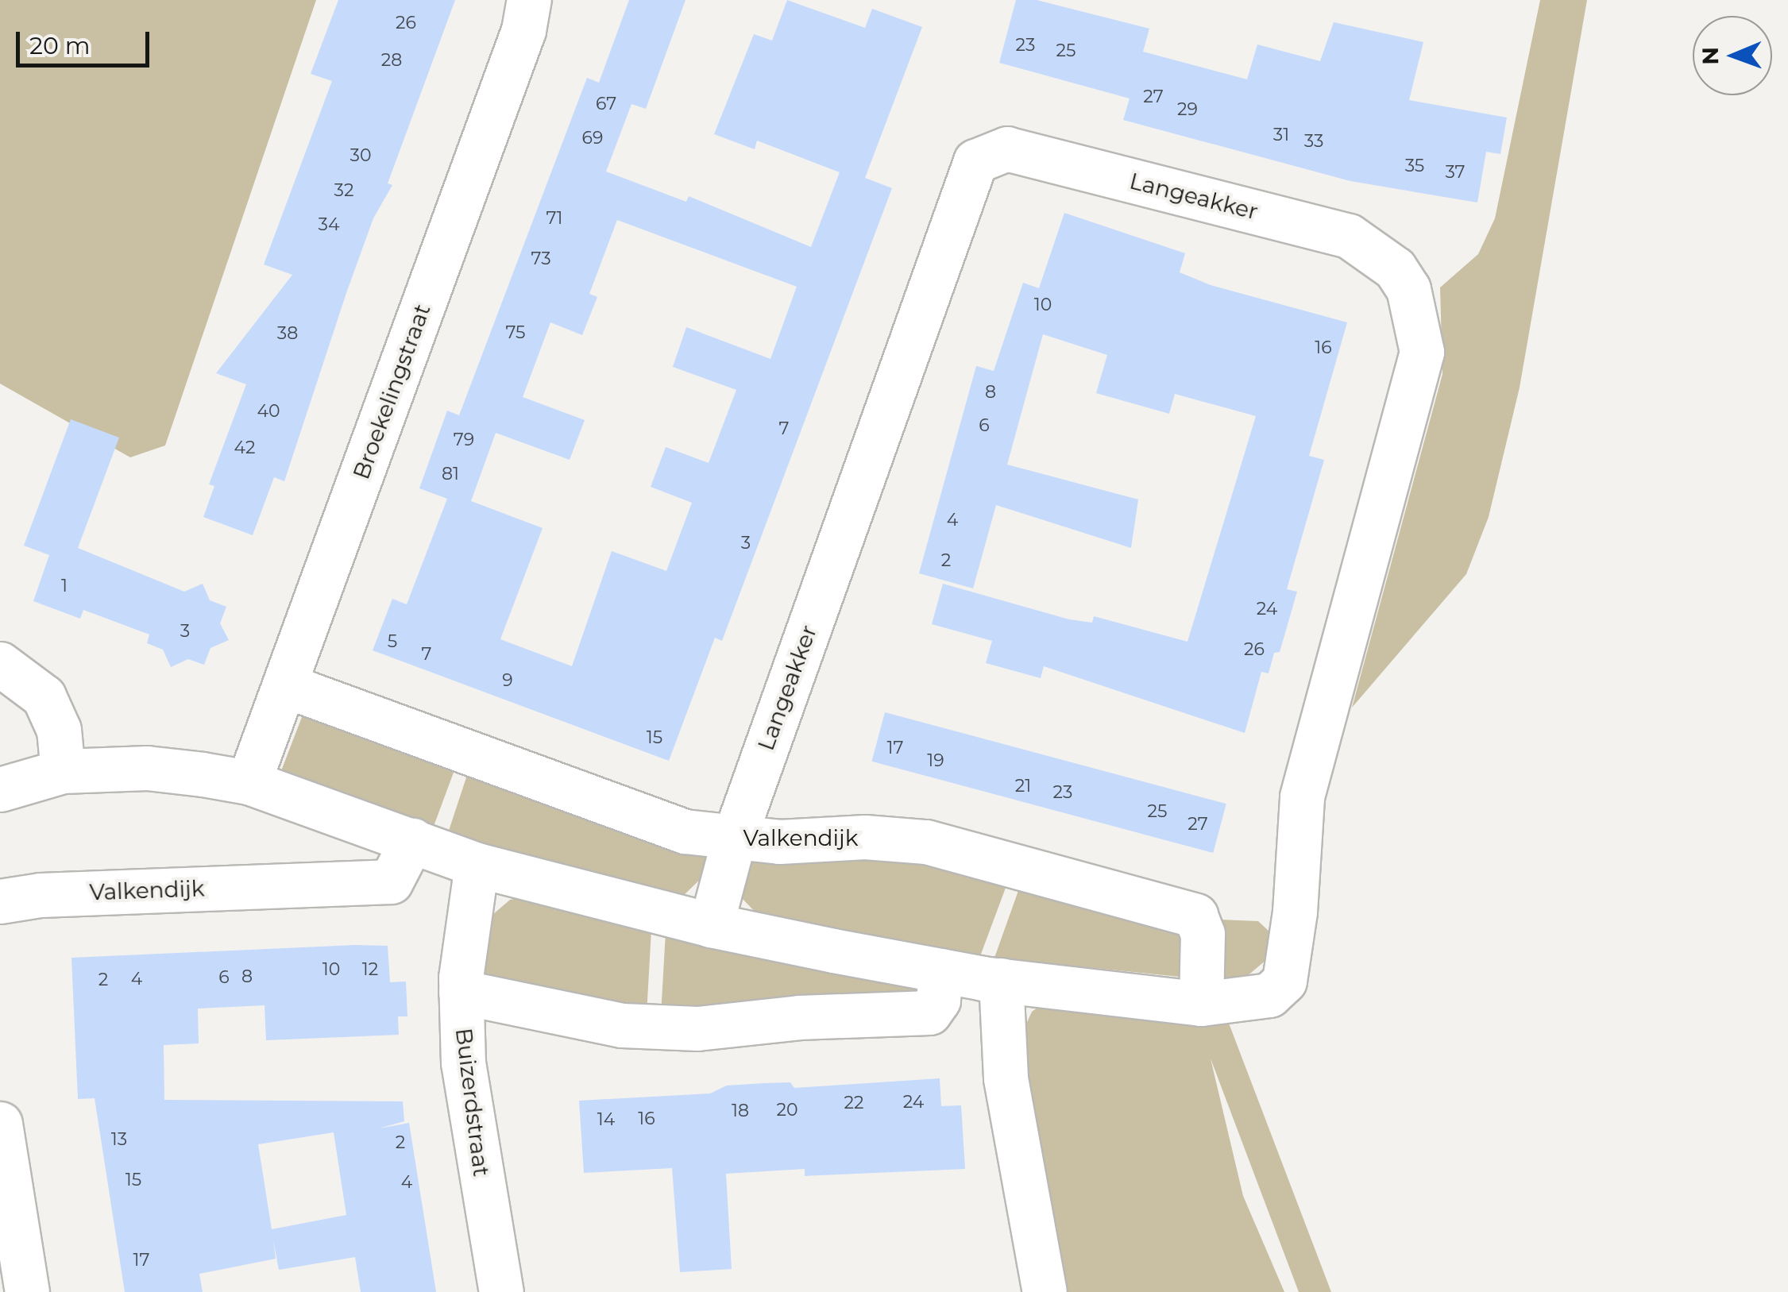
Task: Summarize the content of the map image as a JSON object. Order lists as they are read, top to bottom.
{
  "streets": {
    "street": [
      "Langeakker",
      "Broekelingstraat",
      "Valkendijk",
      "Buizerdstraat"
    ]
  },
  "crossings": [
    ["Langeakker", "Valkendijk"],
    ["Broekelingstraat", "Valkendijk"]
  ],
  "house_numbers": [
    "26",
    "23",
    "25",
    "28",
    "27",
    "67",
    "29",
    "31",
    "69",
    "33",
    "30",
    "35",
    "37",
    "32",
    "71",
    "34",
    "73",
    "10",
    "75",
    "38",
    "16",
    "8",
    "40",
    "6",
    "7",
    "79",
    "42",
    "81",
    "4",
    "3",
    "2",
    "1",
    "24",
    "3",
    "5",
    "26",
    "7",
    "9",
    "15",
    "17",
    "19",
    "21",
    "23",
    "25",
    "27",
    "10",
    "12",
    "8",
    "6",
    "4",
    "2",
    "24",
    "22",
    "20",
    "18",
    "16",
    "14",
    "13",
    "2",
    "15",
    "4",
    "17"
  ],
  "scale_bar": "20 m",
  "north": "left"
}
